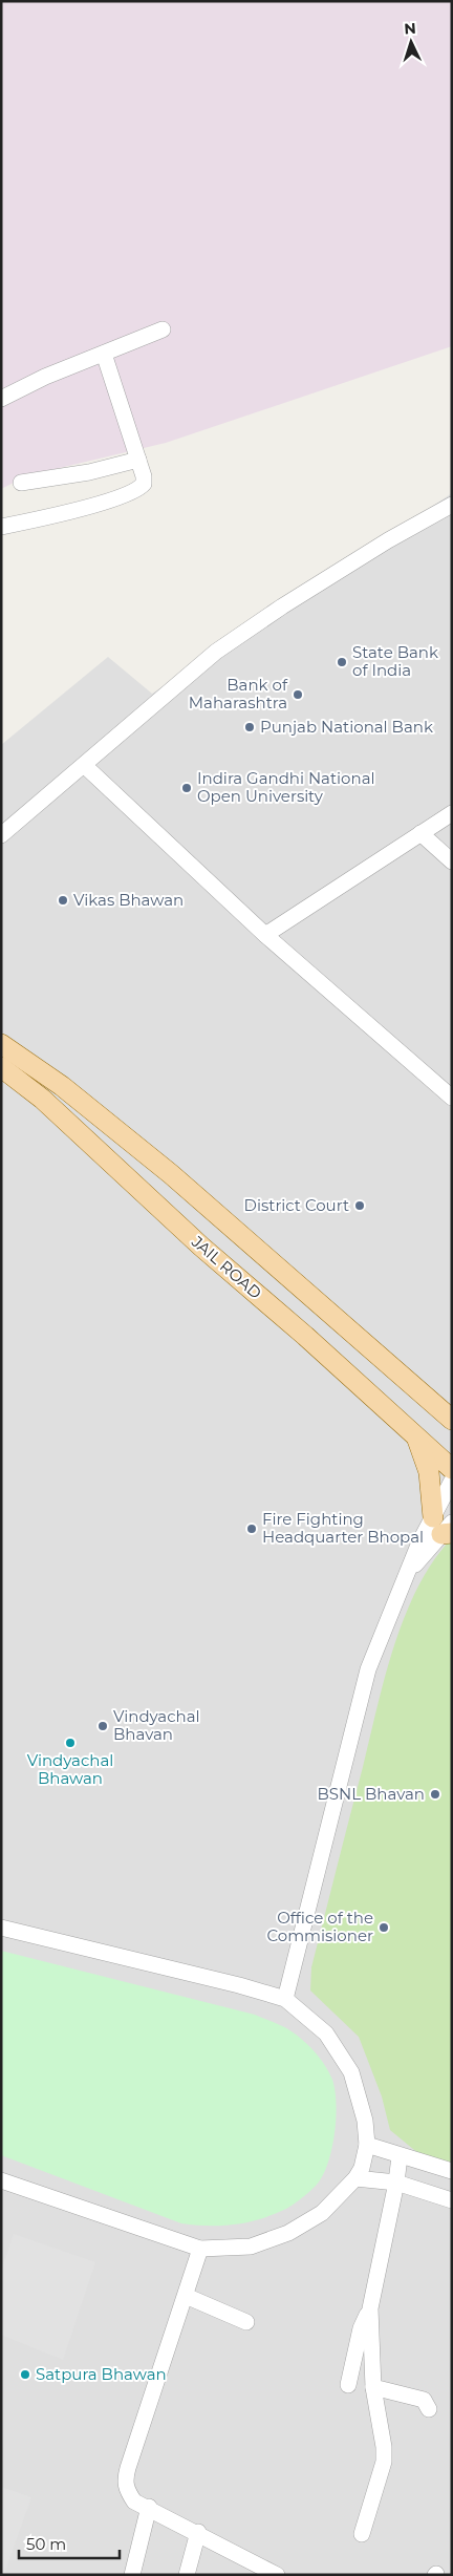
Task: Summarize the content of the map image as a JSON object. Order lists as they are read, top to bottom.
{
  "streets": {
    "main road": ["JAIL ROAD"]
  },
  "places": [
    "State Bank of India",
    "Bank of Maharashtra",
    "Punjab National Bank",
    "Indira Gandhi National Open University",
    "Vikas Bhawan",
    "District Court",
    "Fire Fighting Headquarter Bhopal",
    "Vindyachal Bhavan",
    "Vindyachal Bhawan",
    "BSNL Bhavan",
    "Office of the Commisioner",
    "Satpura Bhawan"
  ],
  "scale_bar": "50 m",
  "north": "top"
}
